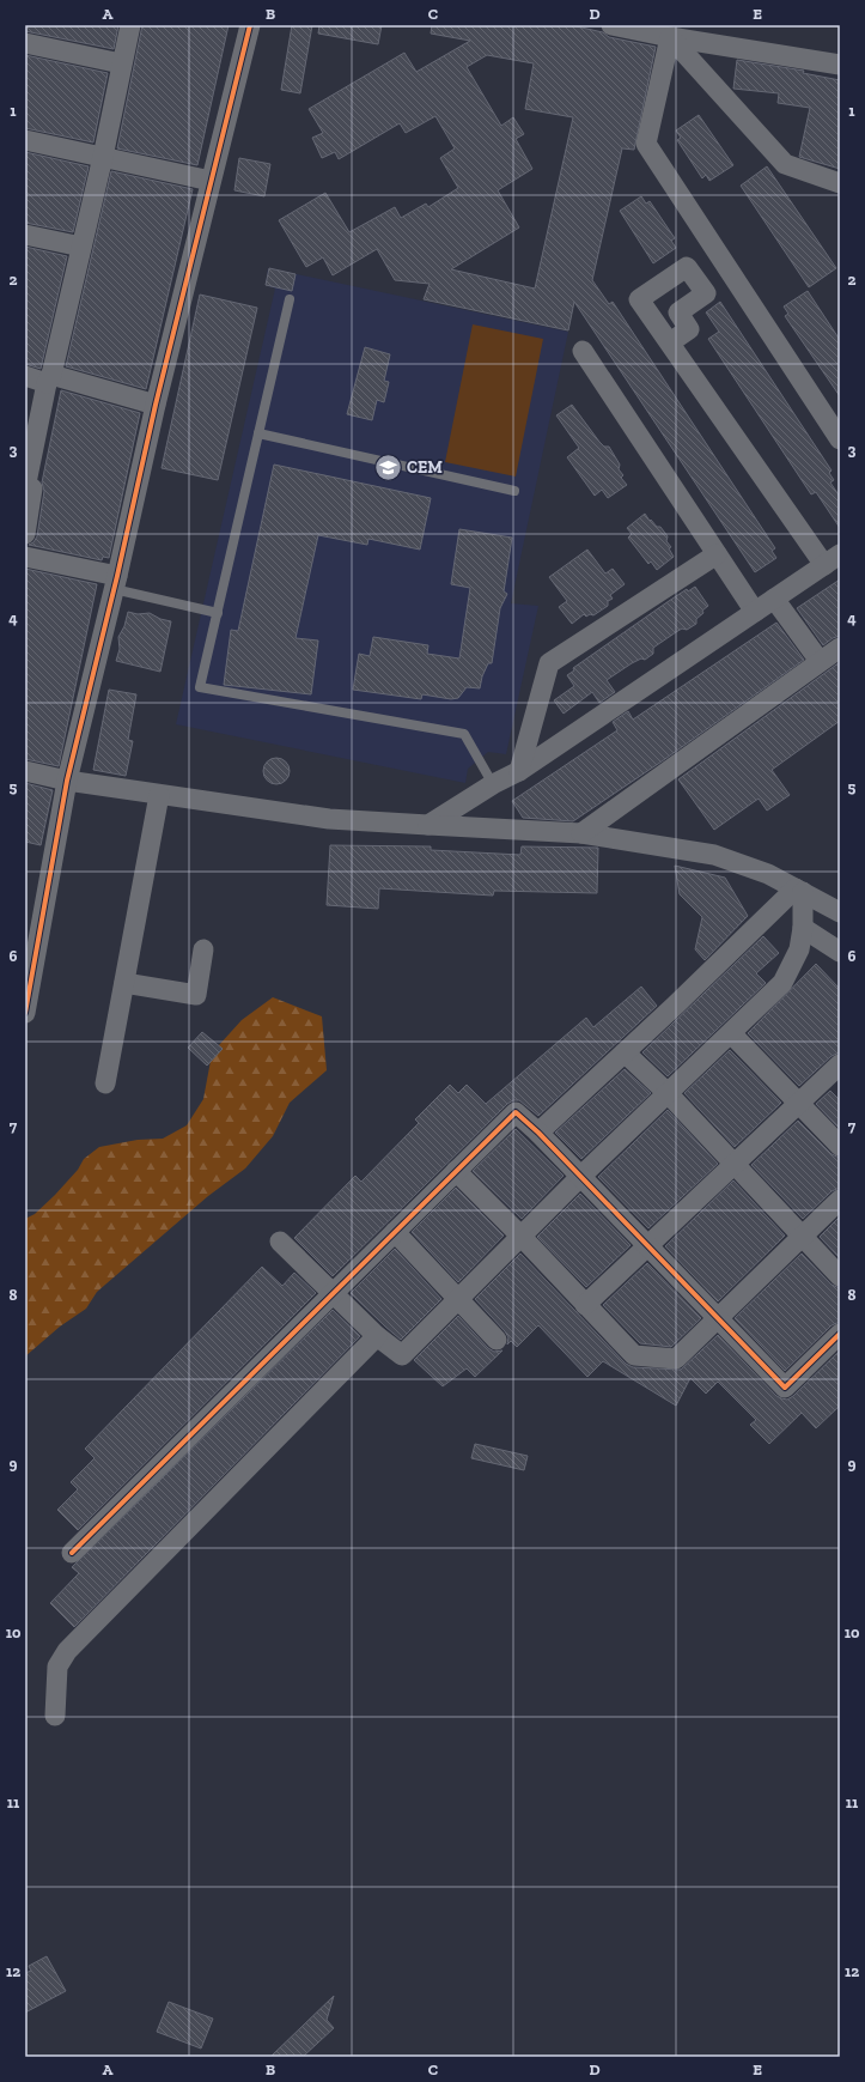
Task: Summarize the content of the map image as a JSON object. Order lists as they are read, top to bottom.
{
  "places": {
    "school or university": ["CEM"]
  },
  "grid": {
    "columns": [
      "A",
      "B",
      "C",
      "D",
      "E"
    ],
    "rows": [
      "1",
      "2",
      "3",
      "4",
      "5",
      "6",
      "7",
      "8",
      "9",
      "10",
      "11",
      "12"
    ]
  }
}
